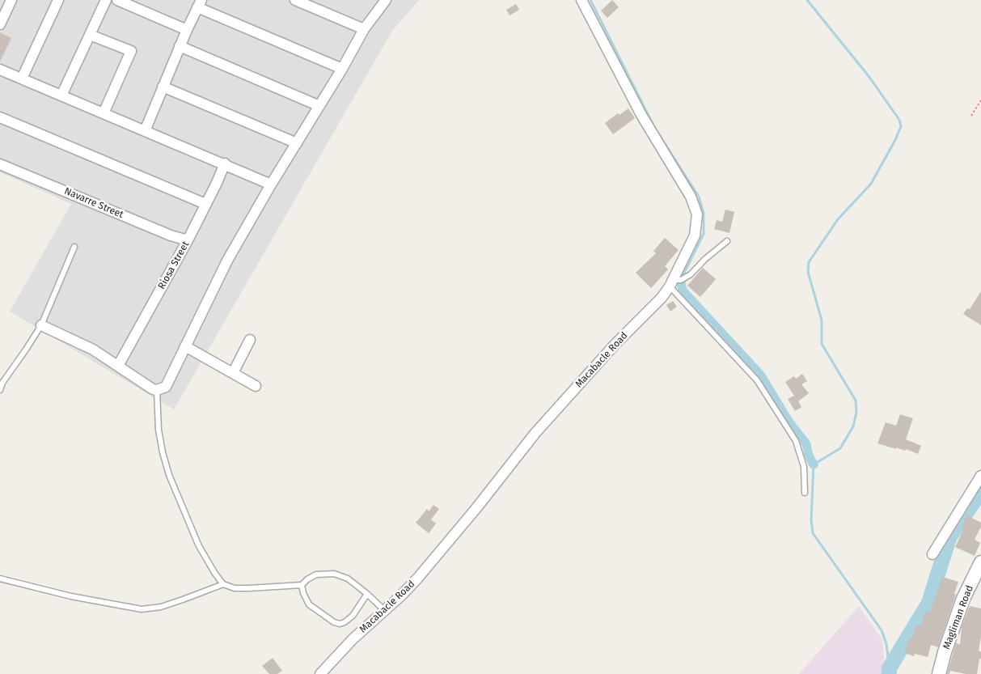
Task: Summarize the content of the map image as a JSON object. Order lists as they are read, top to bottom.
{
  "streets": {
    "street": [
      "Navarre Street",
      "Riosa Street",
      "Macabacle Road",
      "Magliman Road"
    ]
  },
  "crossings": [
    ["Navarre Street", "Riosa Street"]
  ]
}
